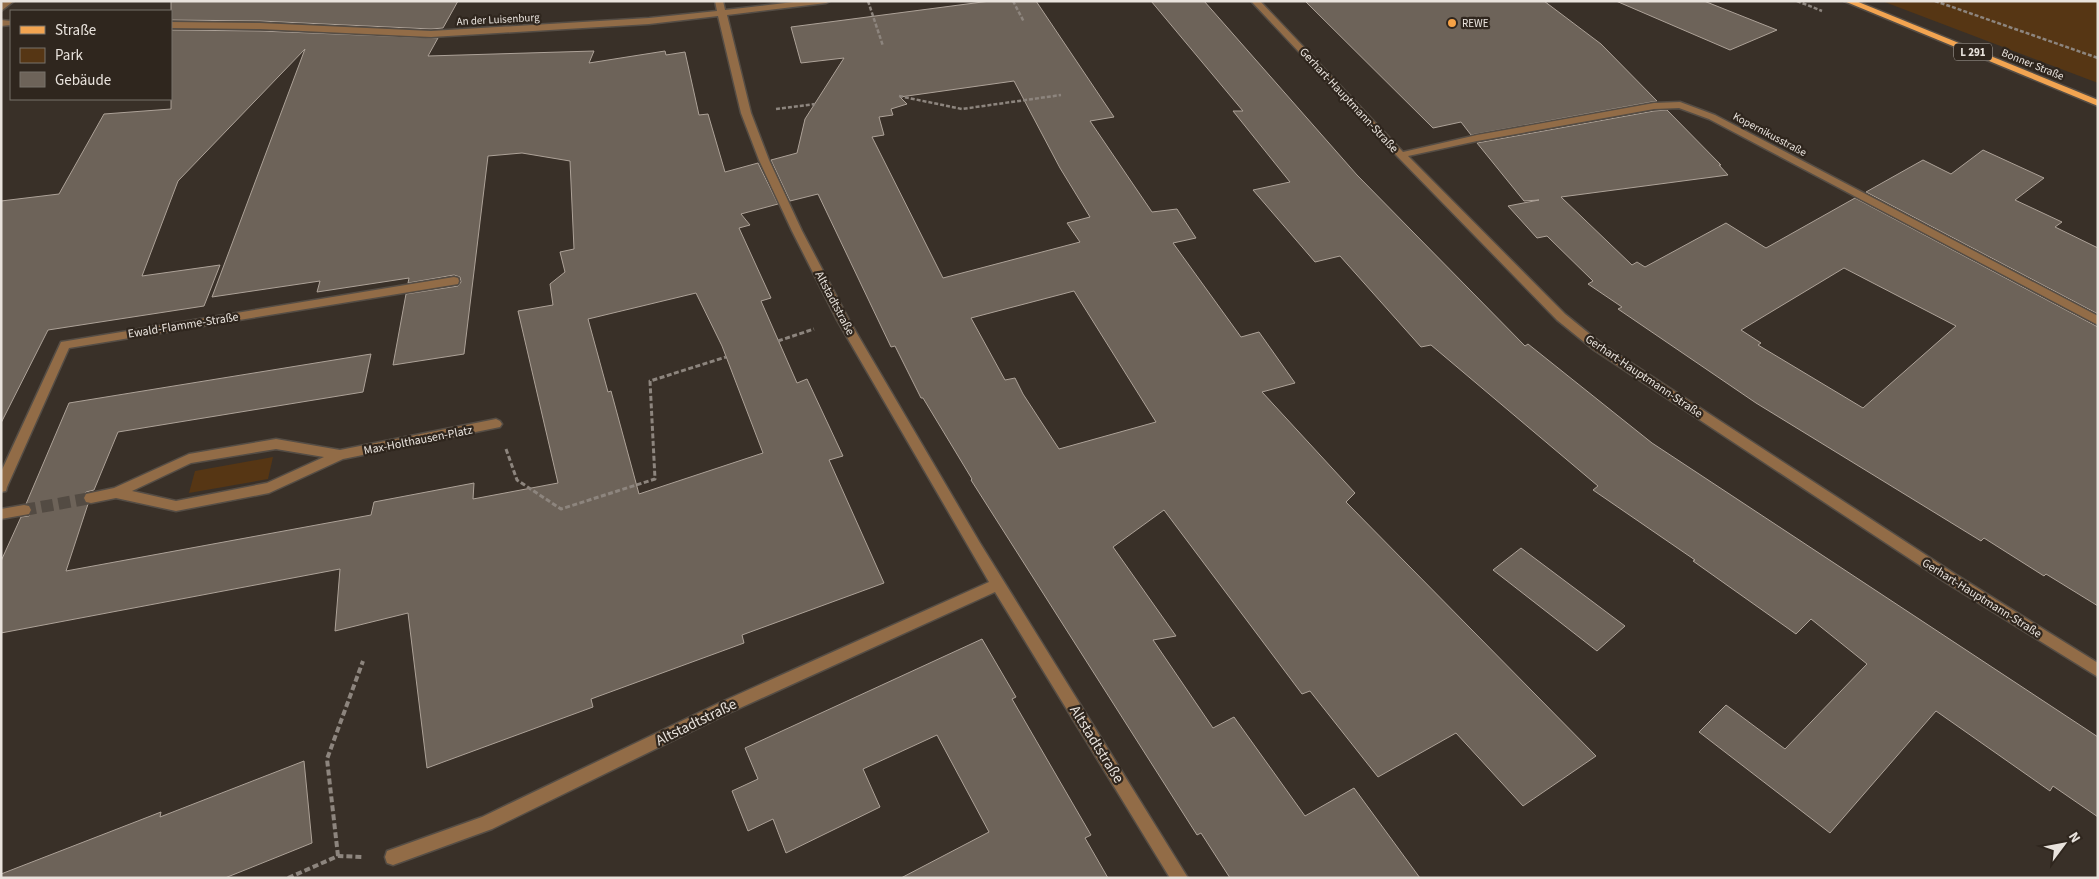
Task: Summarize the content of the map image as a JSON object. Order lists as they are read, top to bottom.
{
  "streets": {
    "main road": ["L 291", "Bonner Straße"],
    "street": [
      "An der Luisenburg",
      "Gerhart-Hauptmann-Straße",
      "Kopernikusstraße",
      "Altstadtstraße",
      "Ewald-Flamme-Straße",
      "Max-Holthausen-Platz"
    ]
  },
  "crossings": [
    ["An der Luisenburg", "Altstadtstraße"],
    ["Gerhart-Hauptmann-Straße", "Kopernikusstraße"]
  ],
  "places": ["REWE"],
  "legend": ["Straße", "Park", "Gebäude"],
  "north": "top right"
}
